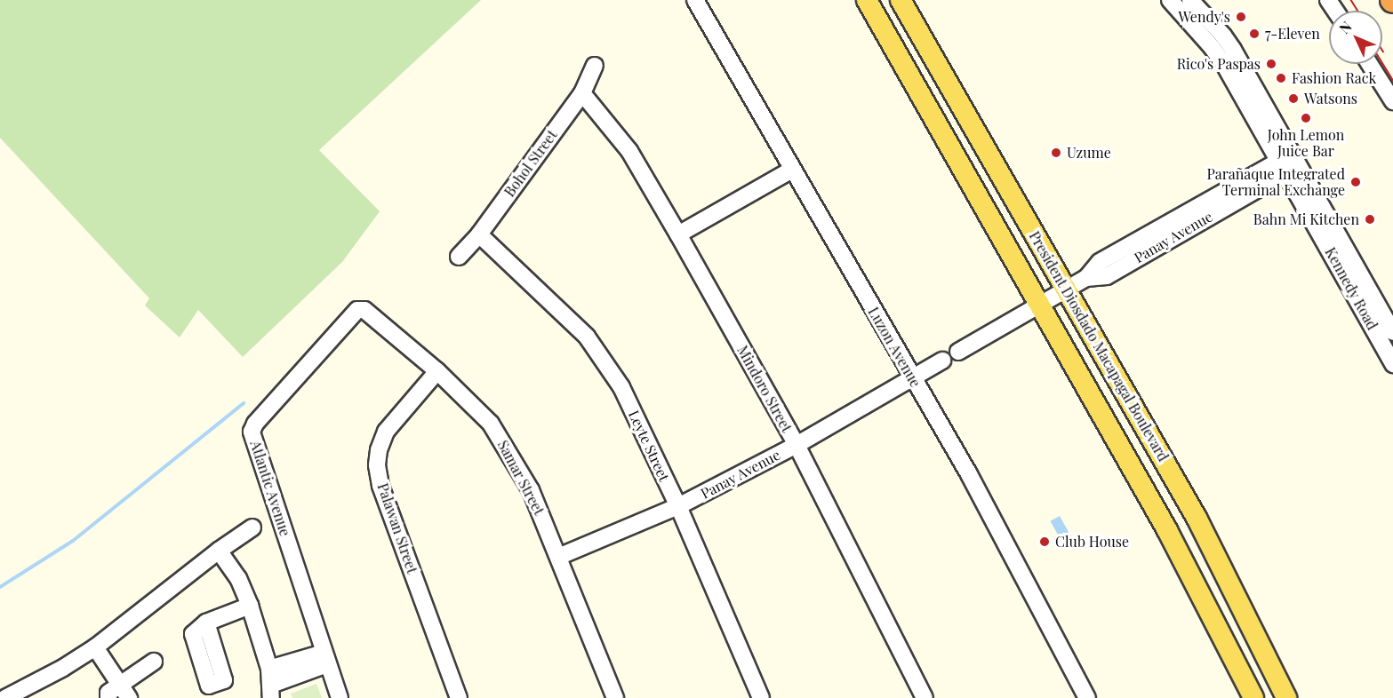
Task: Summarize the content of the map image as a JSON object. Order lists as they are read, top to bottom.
{
  "streets": {
    "main road": ["President Diosdado Macapagal Boulevard"],
    "street": [
      "Bohol Street",
      "Panay Avenue",
      "Kennedy Road",
      "Luzon Avenue",
      "Mindoro Street",
      "Leyte Street",
      "Samar Street",
      "Atlantic Avenue",
      "Palawan Street"
    ]
  },
  "crossings": [
    ["Bohol Street", "Mindoro Street"],
    ["Bohol Street", "Leyte Street"],
    ["Panay Avenue", "Kennedy Road"],
    ["Panay Avenue", "President Diosdado Macapagal Boulevard"],
    ["Panay Avenue", "Luzon Avenue"],
    ["Panay Avenue", "Mindoro Street"],
    ["Panay Avenue", "Leyte Street"],
    ["Panay Avenue", "Samar Street"],
    ["Samar Street", "Atlantic Avenue"],
    ["Samar Street", "Palawan Street"]
  ],
  "places": [
    "Wendy's",
    "7-Eleven",
    "Rico's Paspas",
    "Fashion Rack",
    "Watsons",
    "John Lemon Juice Bar",
    "Uzume",
    "Parañaque Integrated Terminal Exchange",
    "Bahn Mi Kitchen",
    "Club House"
  ],
  "north": "top left"
}
